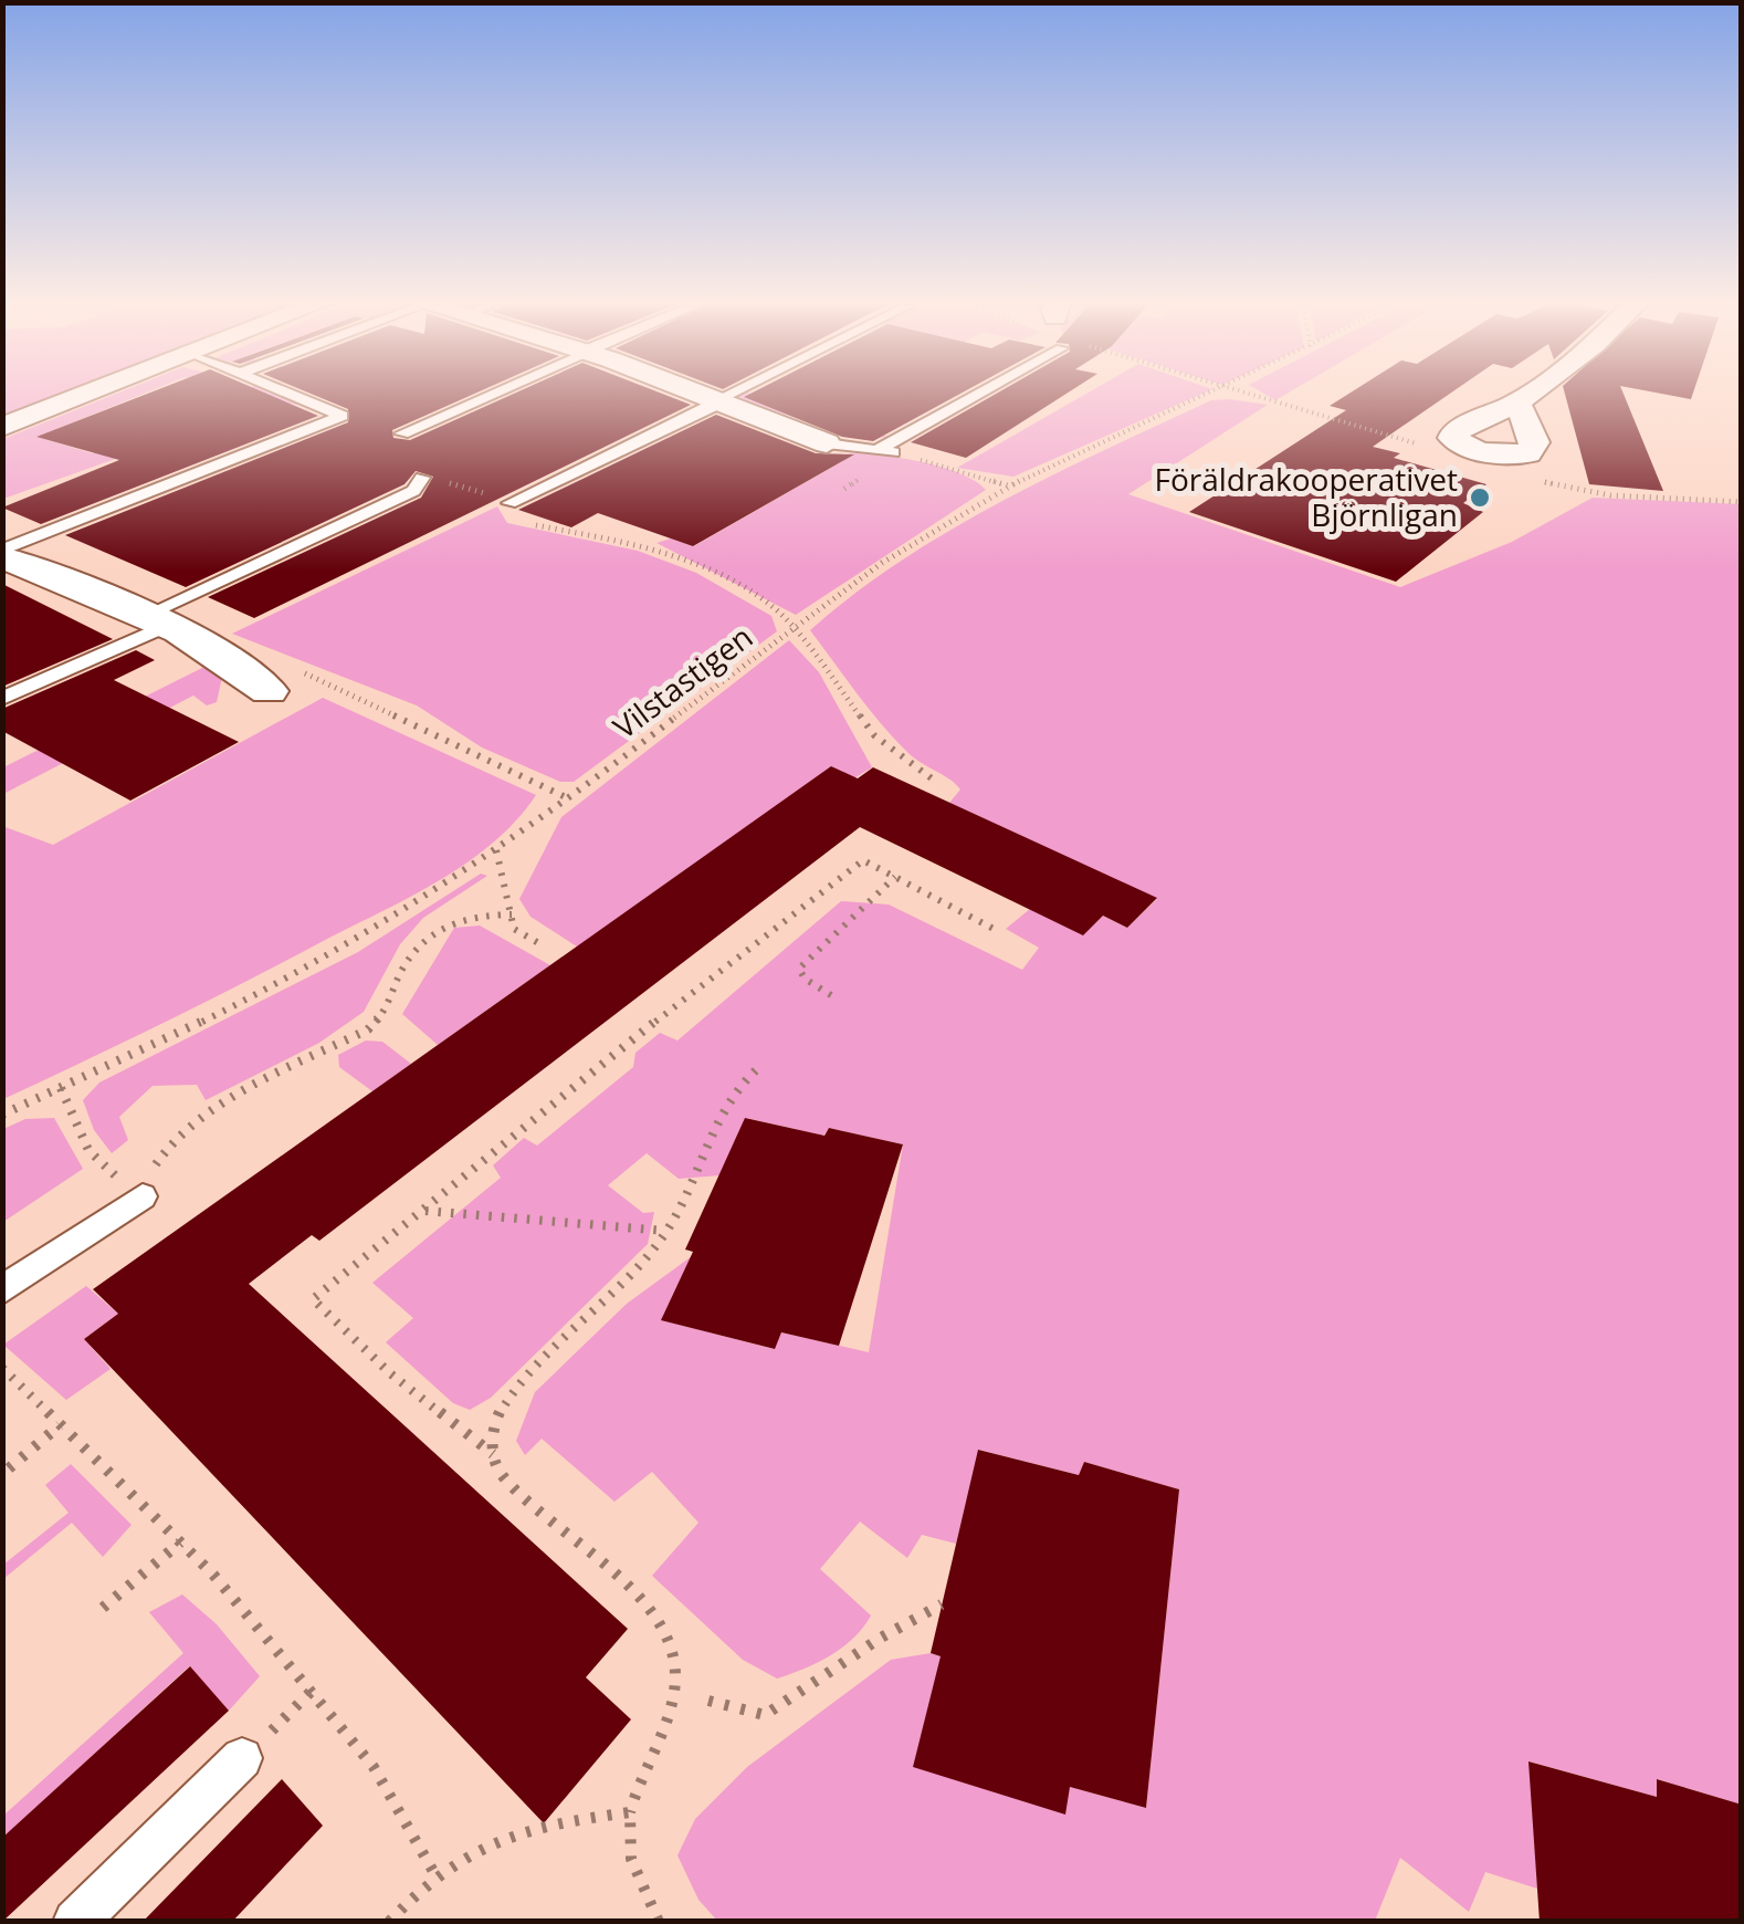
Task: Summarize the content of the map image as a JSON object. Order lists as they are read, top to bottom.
{
  "streets": {
    "path": ["Vilstastigen"]
  },
  "places": ["Föräldrakooperativet Björnligan"]
}
